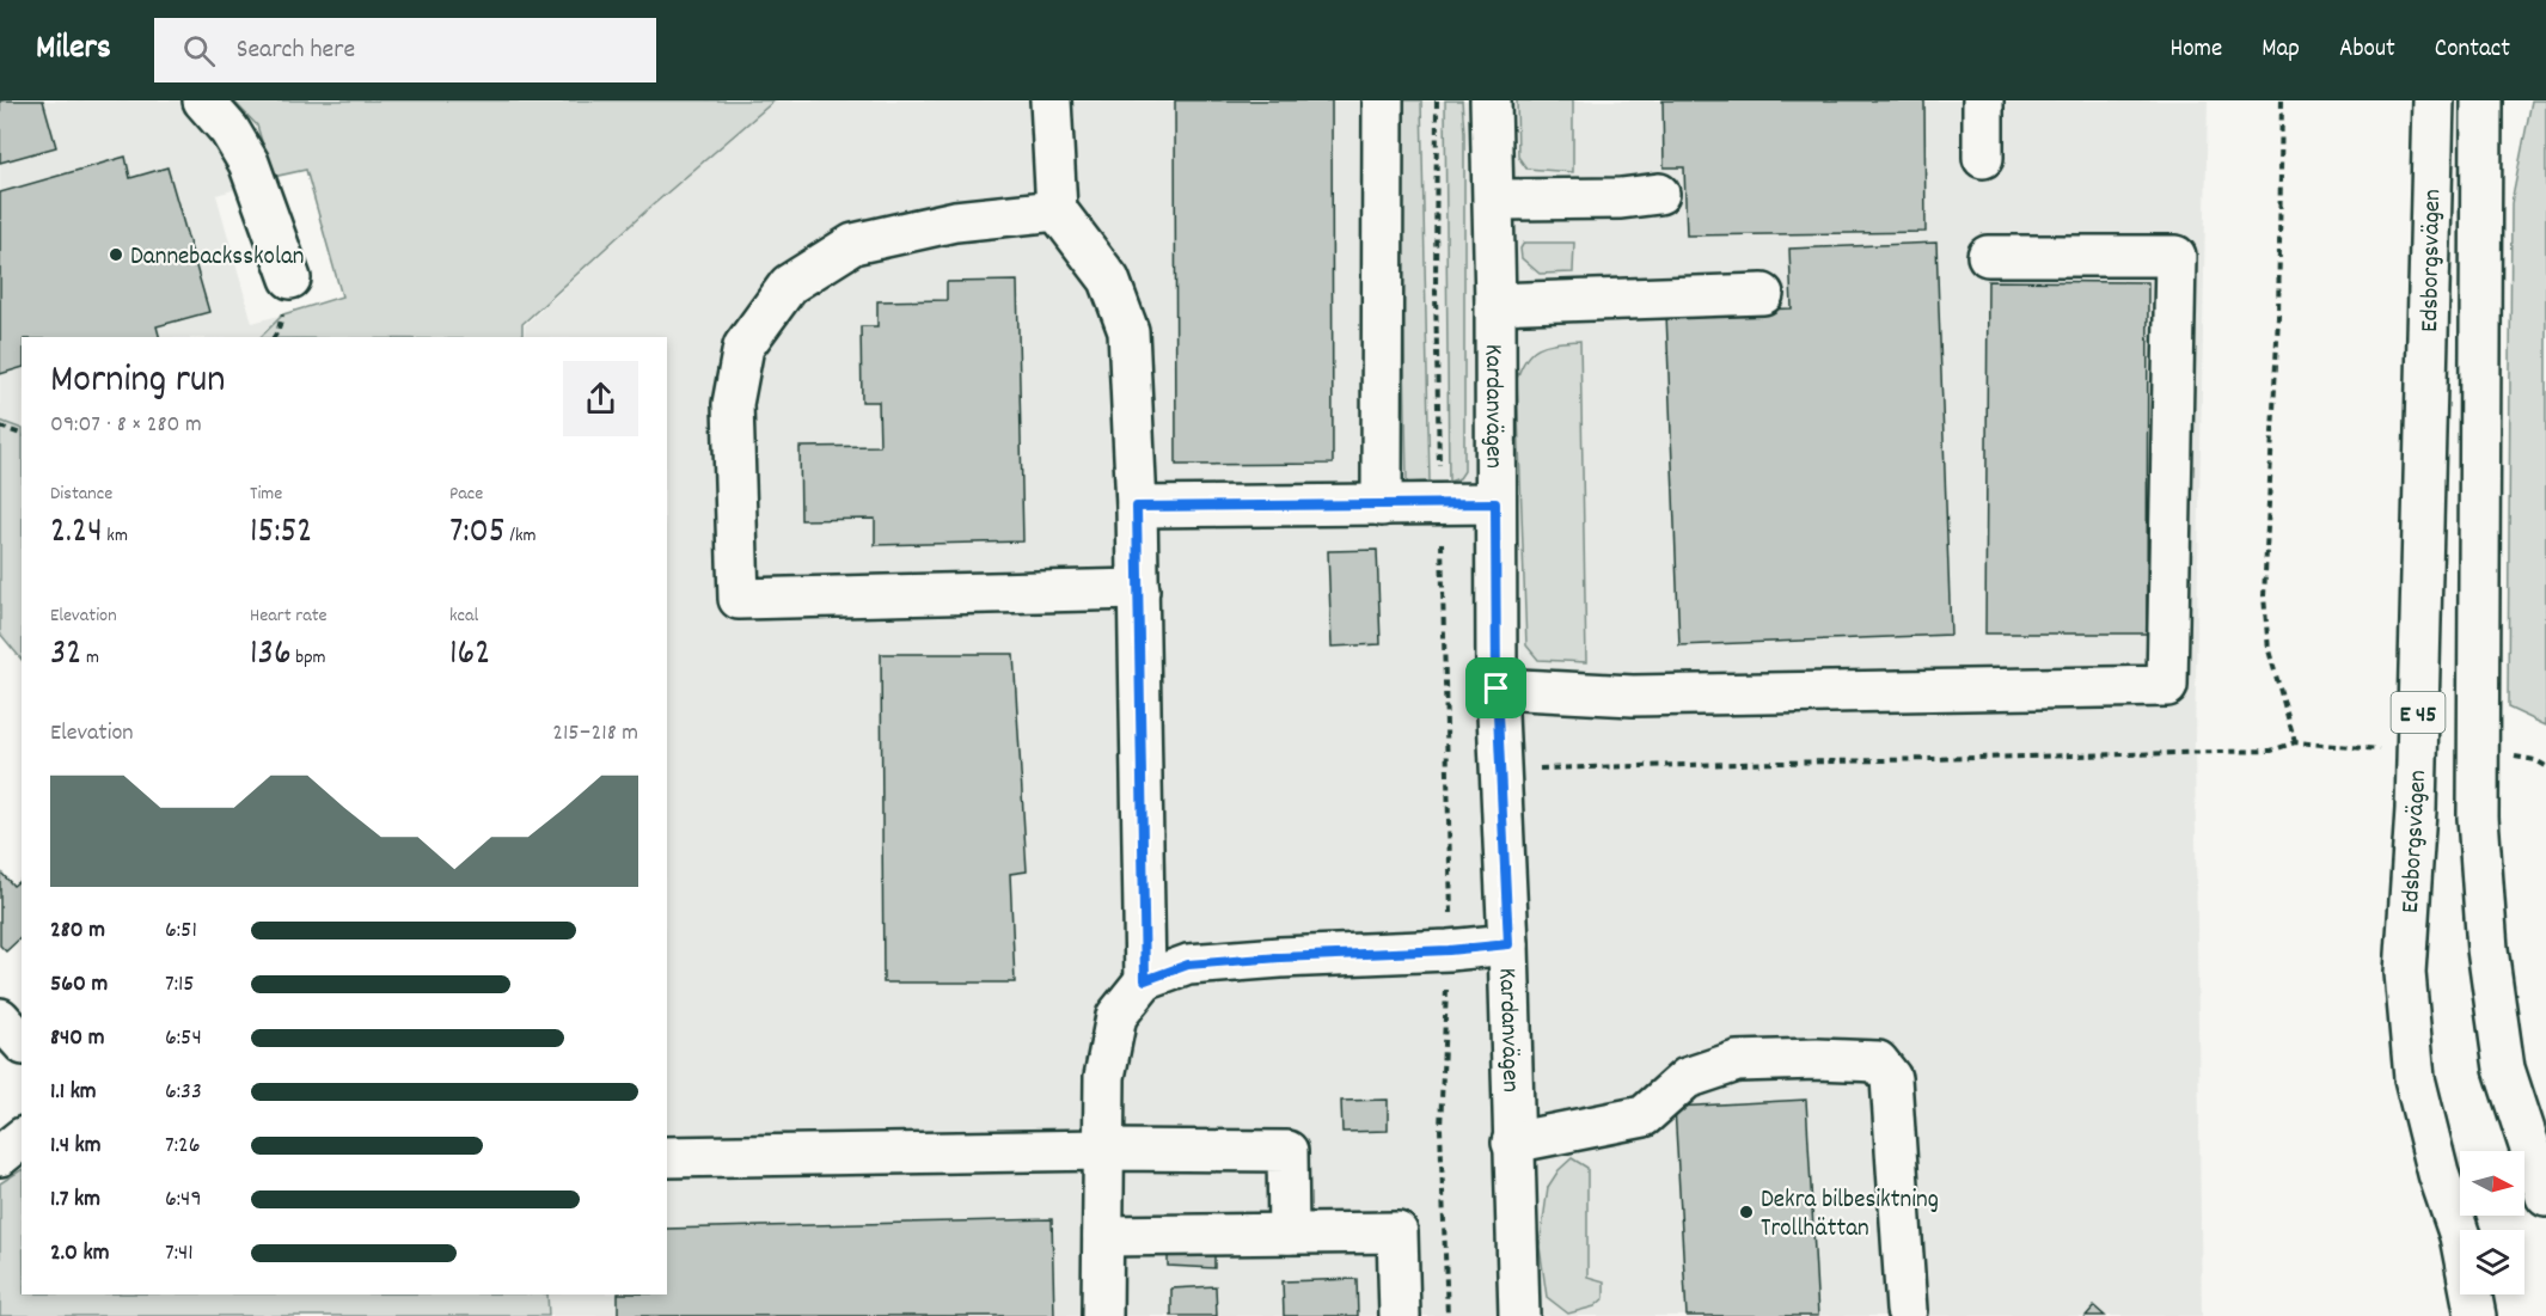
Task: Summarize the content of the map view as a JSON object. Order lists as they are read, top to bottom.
{
  "streets": {
    "main road": ["Edsborgsvägen", "Kardanvägen", "E 45"]
  },
  "places": ["Dannebacksskolan", "Dekra bilbesiktning Trollhättan"],
  "north": "right",
  "page": {
    "header": "Milers",
    "search": "Search here",
    "nav": [
      "Home",
      "Map",
      "About",
      "Contact"
    ],
    "heading": ["Morning run", "09:07 · 8 × 280 m"],
    "stats": [
      ["Distance", "2.24 km"],
      ["Time", "15:52"],
      ["Pace", "7:05 /km"],
      ["Elevation", "32 m"],
      ["Heart rate", "136 bpm"],
      ["kcal", "162"]
    ],
    "chart": ["Elevation", "215–218 m"],
    "list": [
      {
        "name": "280 m",
        "note": "6:51"
      },
      {
        "name": "560 m",
        "note": "7:15"
      },
      {
        "name": "840 m",
        "note": "6:54"
      },
      {
        "name": "1.1 km",
        "note": "6:33"
      },
      {
        "name": "1.4 km",
        "note": "7:26"
      },
      {
        "name": "1.7 km",
        "note": "6:49"
      },
      {
        "name": "2.0 km",
        "note": "7:41"
      }
    ]
  }
}
